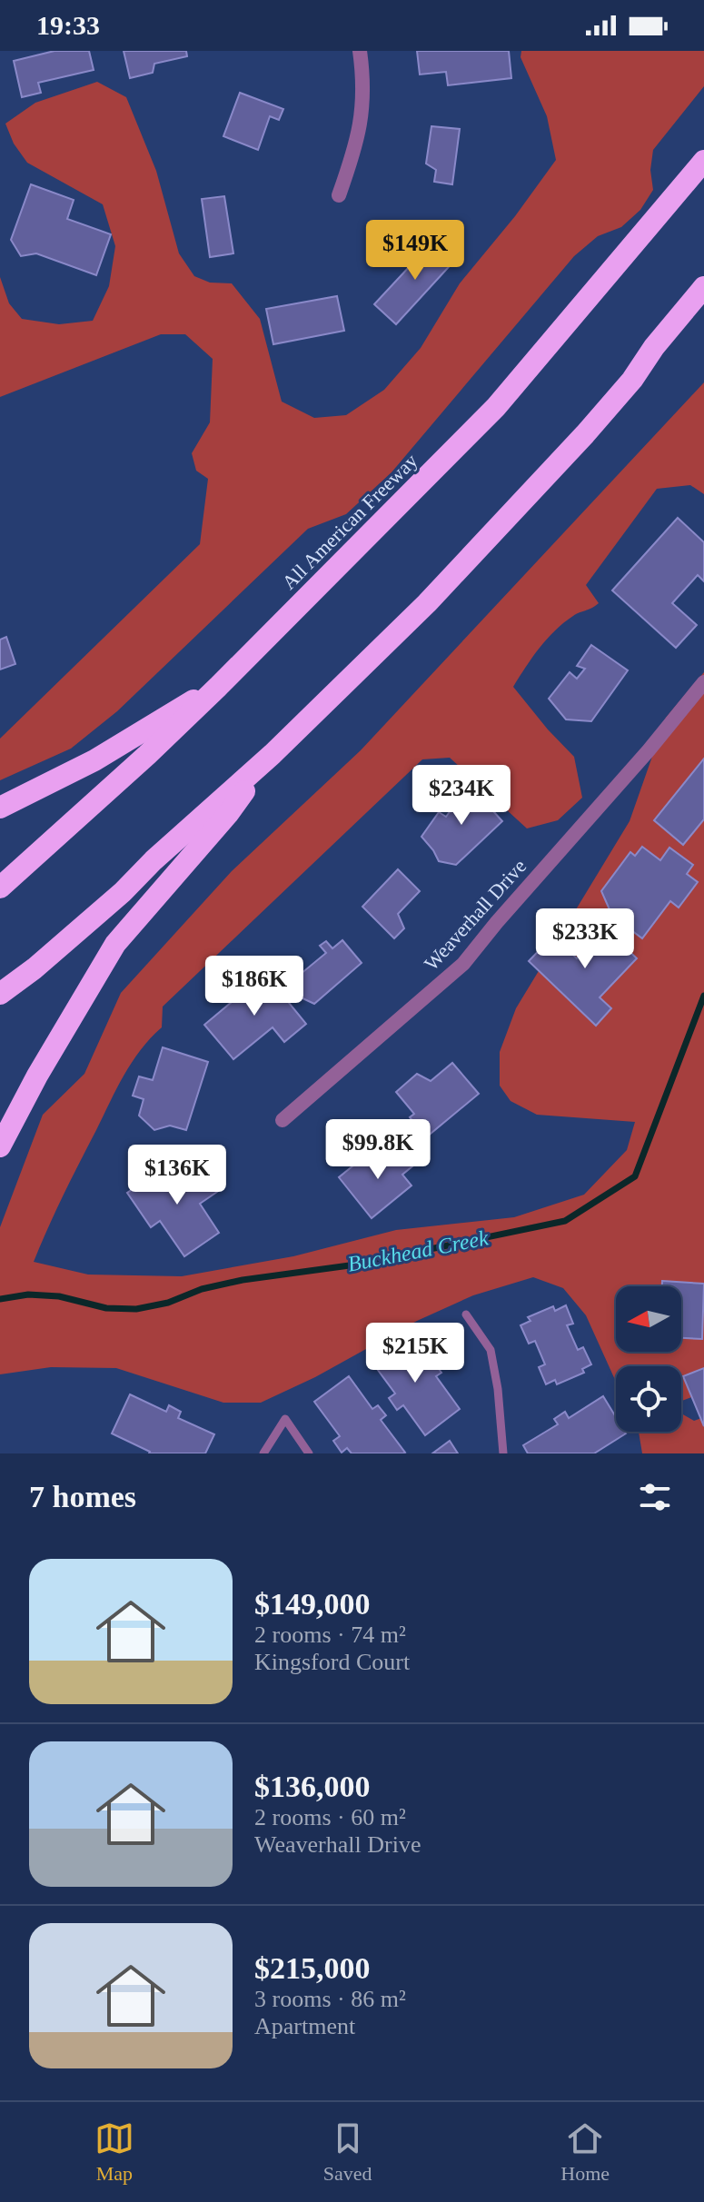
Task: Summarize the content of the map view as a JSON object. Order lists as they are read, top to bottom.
{
  "streets": {
    "highway": ["All American Freeway"],
    "street": ["Weaverhall Drive"]
  },
  "water": ["Buckhead Creek"],
  "north": "left",
  "page": {
    "status": "19:33",
    "price": [
      "$149K",
      "$234K",
      "$233K",
      "$186K",
      "$99.8K",
      "$136K",
      "$215K"
    ],
    "heading": "7 homes",
    "list": [
      {
        "name": "$149,000",
        "note": "2 rooms · 74 m² · Kingsford Court"
      },
      {
        "name": "$136,000",
        "note": "2 rooms · 60 m² · Weaverhall Drive"
      },
      {
        "name": "$215,000",
        "note": "3 rooms · 86 m² · Apartment"
      }
    ],
    "tabs": ["Map", "Saved", "Home"]
  }
}
